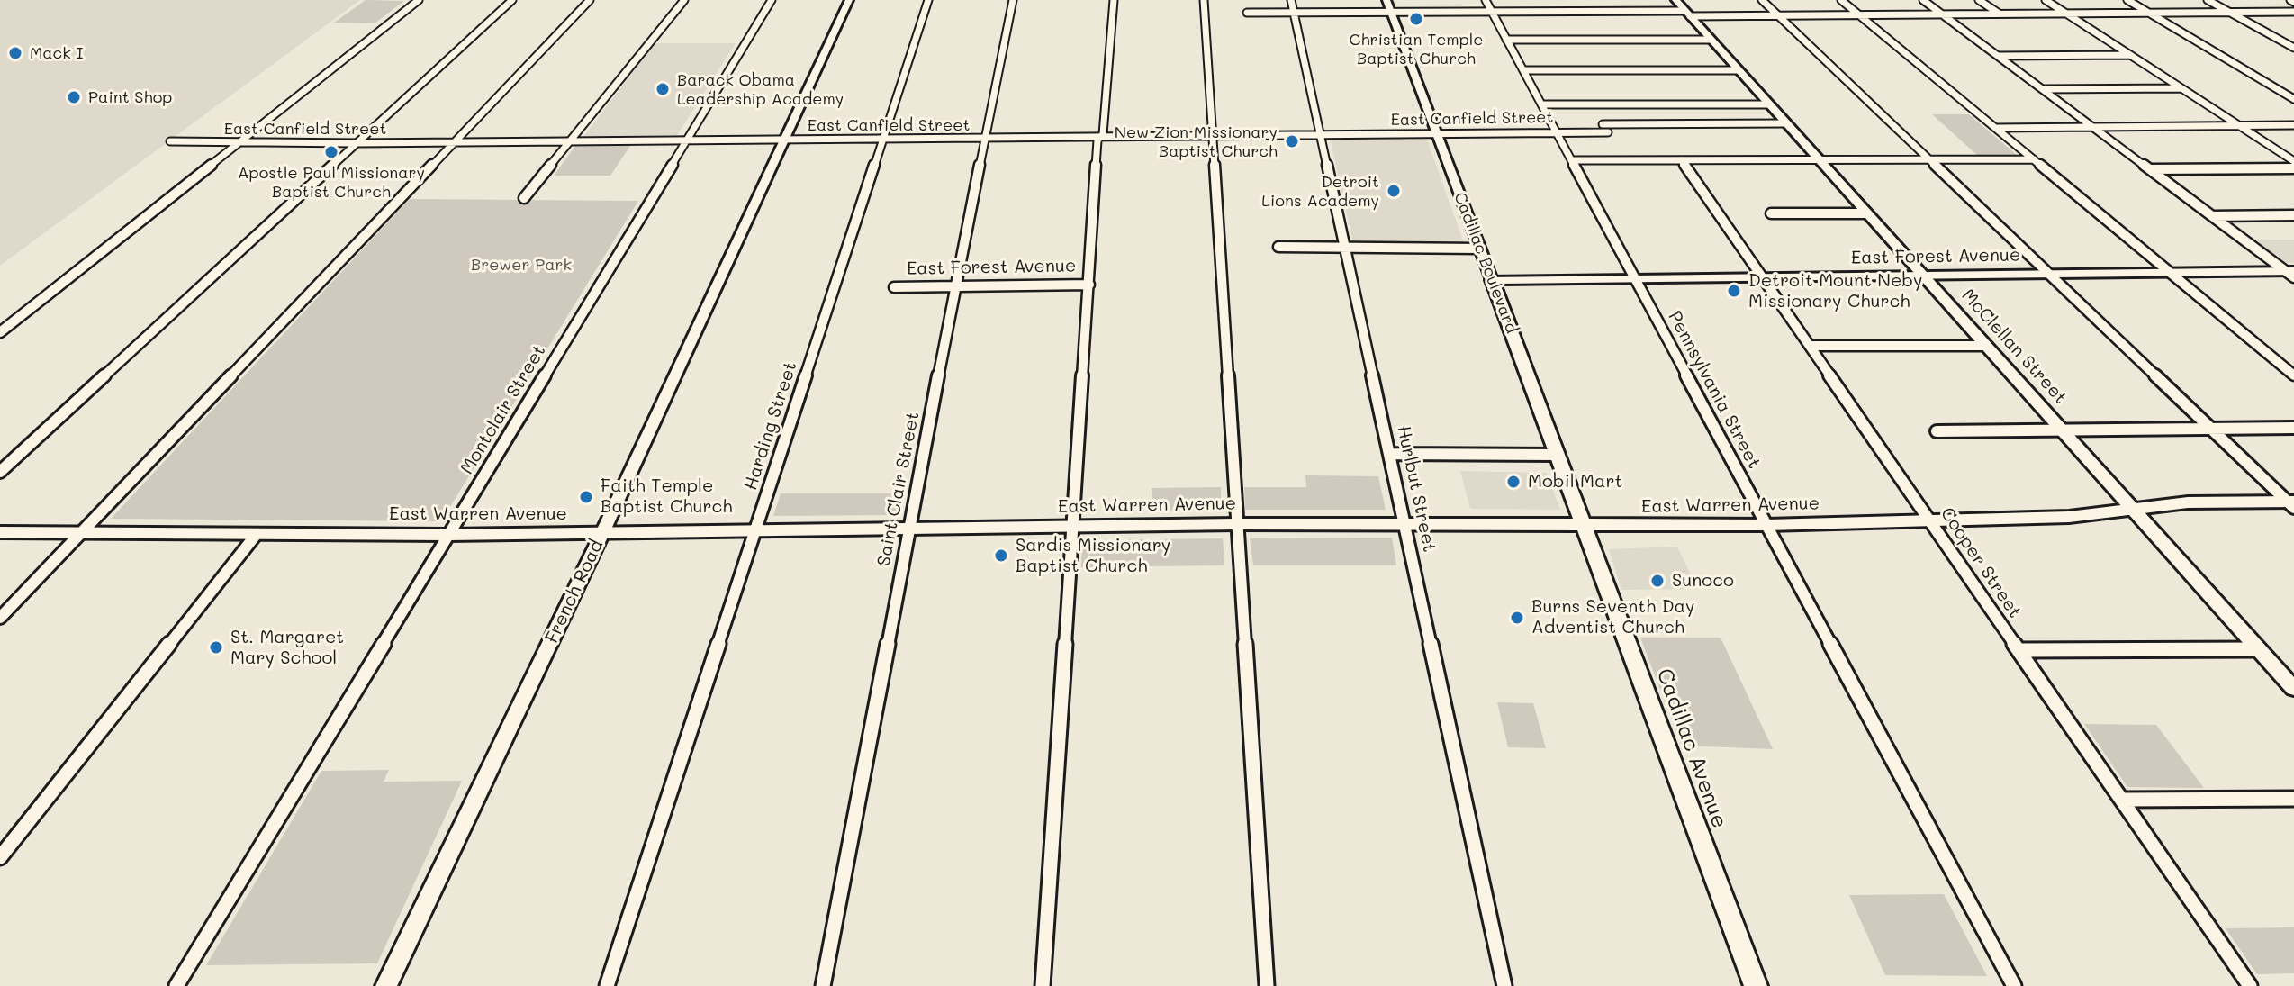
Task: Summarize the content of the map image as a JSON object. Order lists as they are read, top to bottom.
{
  "streets": {
    "main road": [
      "East Forest Avenue",
      "Cadillac Boulevard",
      "East Warren Avenue",
      "Cadillac Avenue"
    ],
    "street": [
      "East Canfield Street",
      "McClellan Street",
      "Pennsylvania Street",
      "Montclair Street",
      "Harding Street",
      "Saint Clair Street",
      "Hurlbut Street",
      "Cooper Street",
      "French Road"
    ]
  },
  "crossings": [
    ["East Canfield Street", "Cadillac Boulevard"],
    ["East Canfield Street", "Pennsylvania Street"],
    ["East Canfield Street", "Montclair Street"],
    ["East Canfield Street", "Harding Street"],
    ["East Canfield Street", "Saint Clair Street"],
    ["East Canfield Street", "Hurlbut Street"],
    ["East Canfield Street", "French Road"],
    ["East Forest Avenue", "Cadillac Boulevard"],
    ["East Forest Avenue", "McClellan Street"],
    ["East Forest Avenue", "Pennsylvania Street"],
    ["East Forest Avenue", "Saint Clair Street"],
    ["East Forest Avenue", "Cooper Street"],
    ["Cadillac Boulevard", "East Warren Avenue"],
    ["Cadillac Boulevard", "Cadillac Avenue"],
    ["McClellan Street", "East Warren Avenue"],
    ["Pennsylvania Street", "East Warren Avenue"],
    ["Montclair Street", "East Warren Avenue"],
    ["Harding Street", "East Warren Avenue"],
    ["Saint Clair Street", "East Warren Avenue"],
    ["Hurlbut Street", "East Warren Avenue"],
    ["East Warren Avenue", "Cooper Street"],
    ["East Warren Avenue", "French Road"],
    ["East Warren Avenue", "Cadillac Avenue"]
  ],
  "parks": ["Brewer Park"],
  "places": [
    "Christian Temple Baptist Church",
    "Mack I",
    "Barack Obama Leadership Academy",
    "Paint Shop",
    "New Zion Missionary Baptist Church",
    "Apostle Paul Missionary Baptist Church",
    "Detroit Lions Academy",
    "Detroit Mount Neby Missionary Church",
    "Mobil Mart",
    "Faith Temple Baptist Church",
    "Sardis Missionary Baptist Church",
    "Sunoco",
    "Burns Seventh Day Adventist Church",
    "St. Margaret Mary School"
  ]
}
